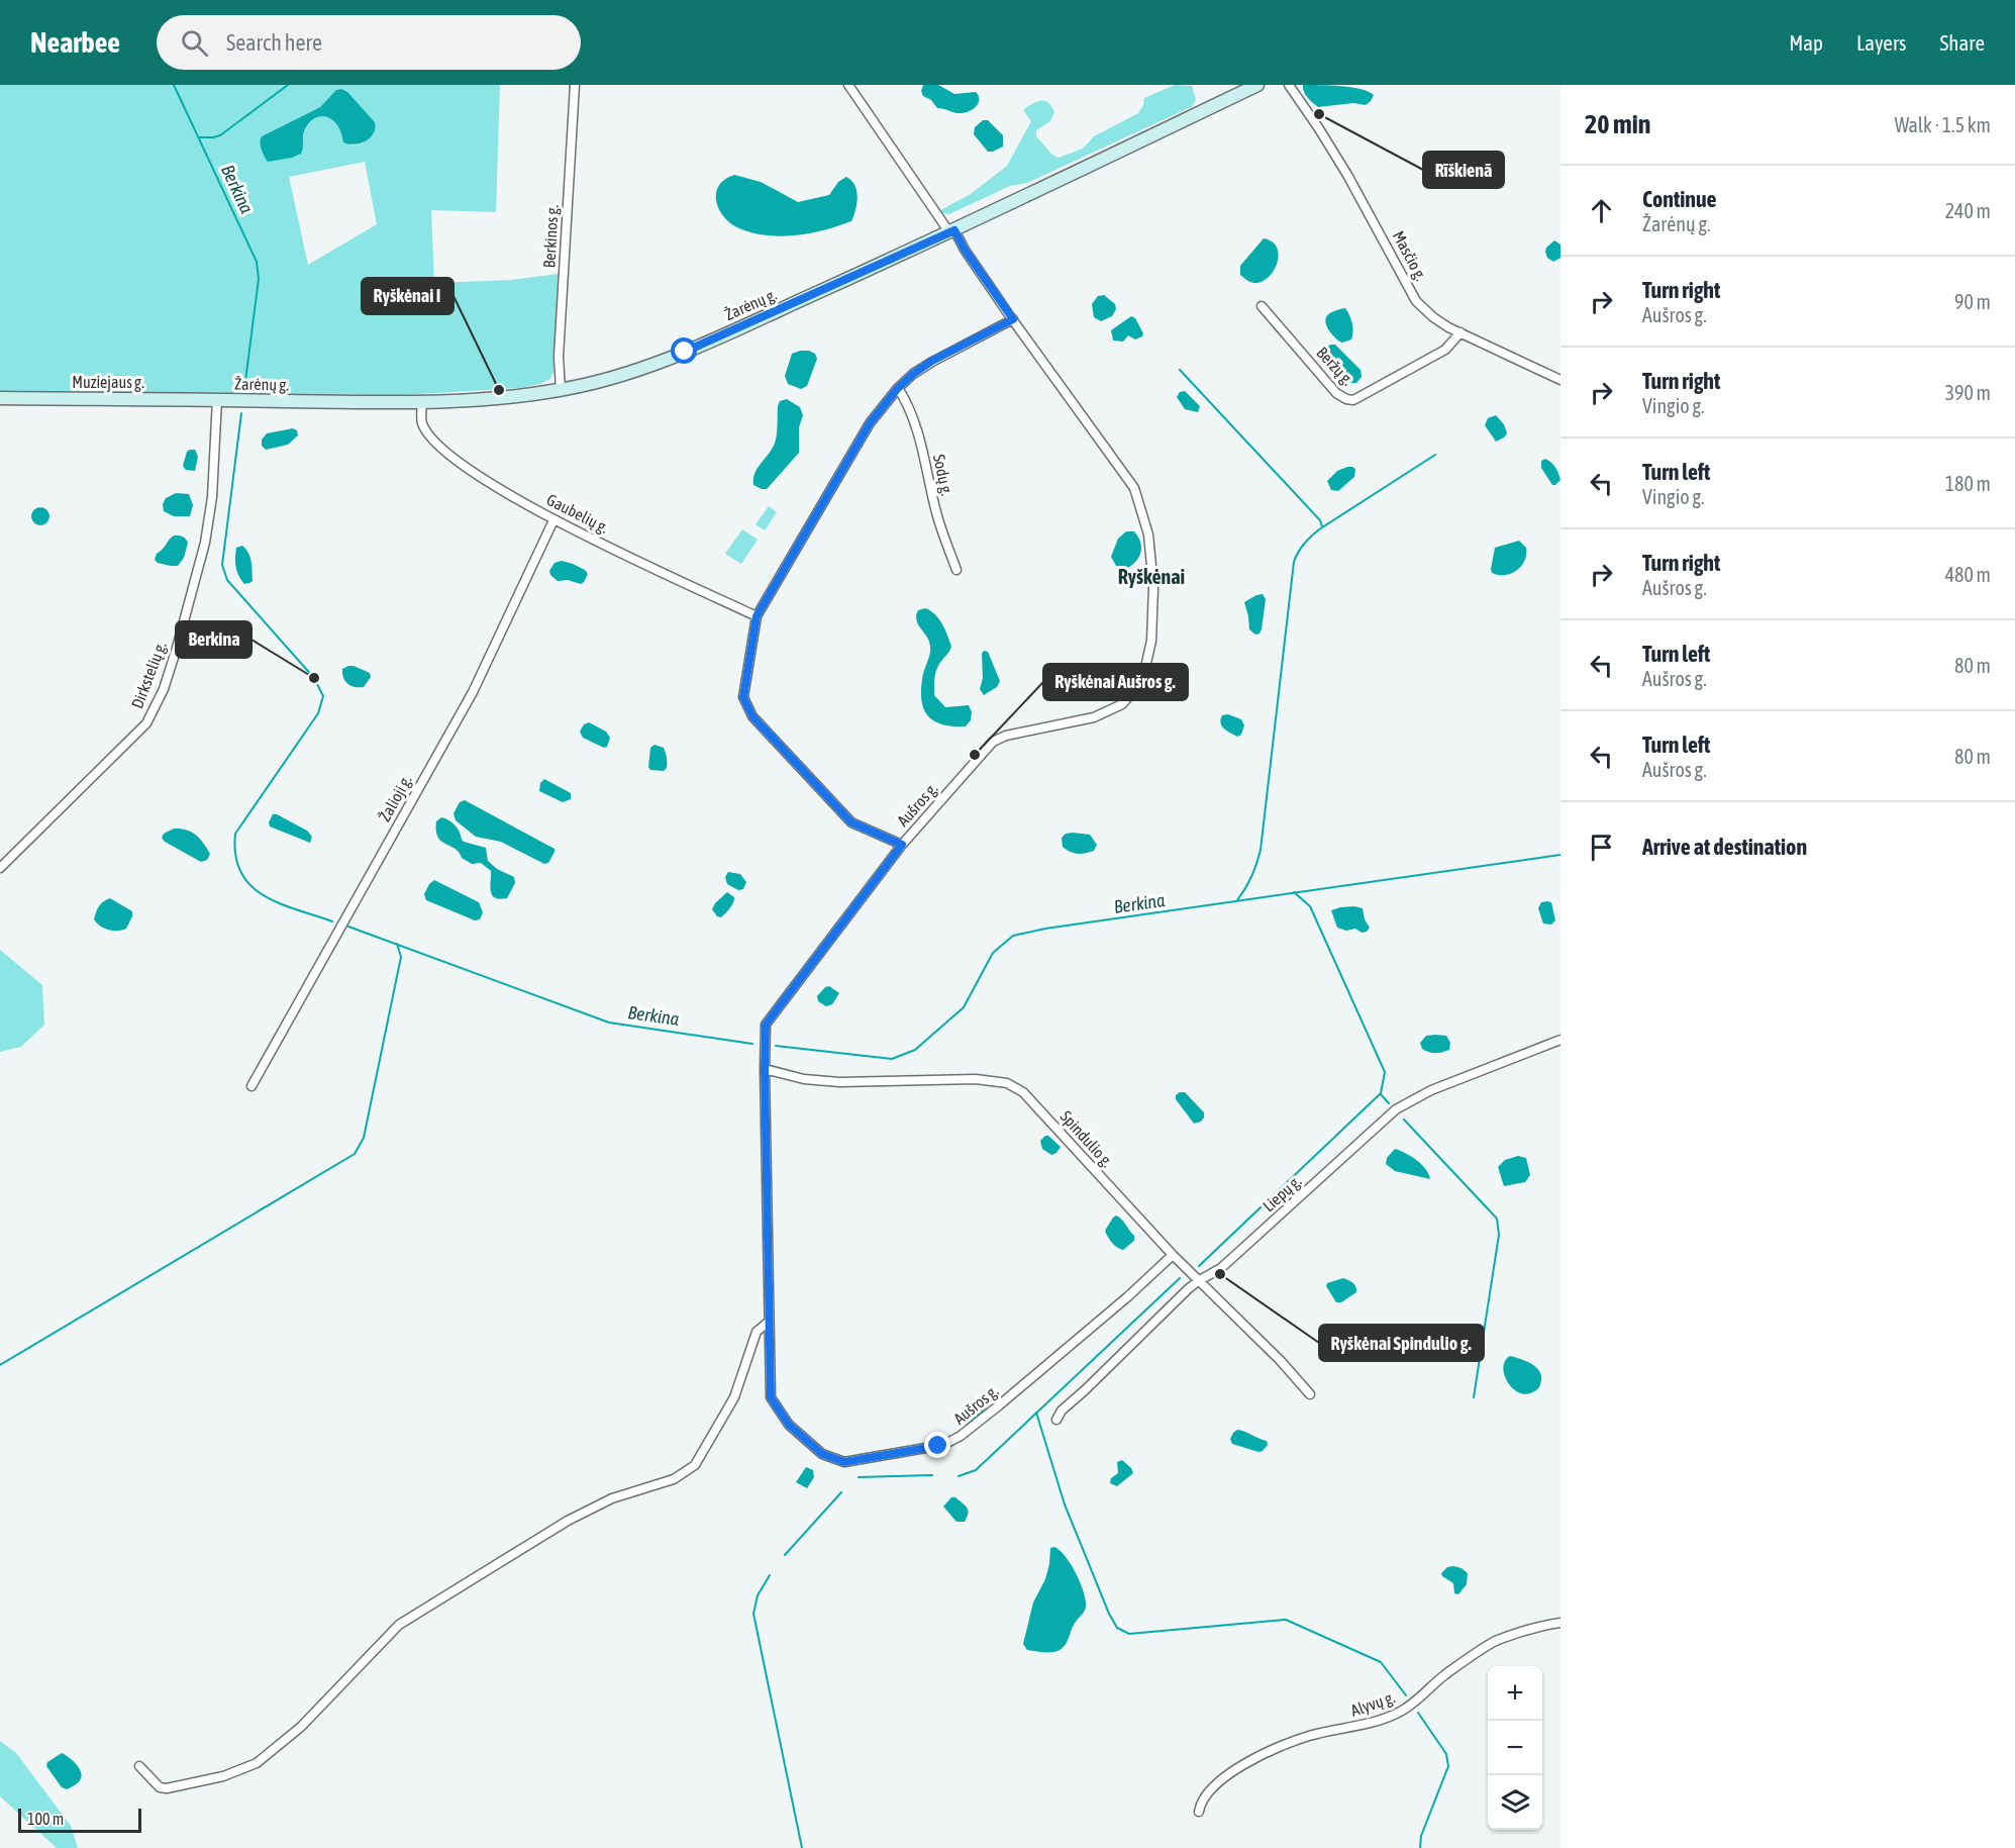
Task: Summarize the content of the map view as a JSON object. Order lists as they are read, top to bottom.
{
  "streets": {
    "main road": ["Žarėnų g.", "Muziejaus g."],
    "street": [
      "Berkinos g.",
      "Masčio g.",
      "Beržų g.",
      "Sodų g.",
      "Gaubelių g.",
      "Dirkstelių g.",
      "Žalioji g.",
      "Aušros g.",
      "Spindulio g.",
      "Liepų g.",
      "Alyvų g."
    ]
  },
  "crossings": [
    ["Berkinos g.", "Žarėnų g."],
    ["Masčio g.", "Beržų g."],
    ["Žarėnų g.", "Muziejaus g."],
    ["Žarėnų g.", "Gaubelių g."],
    ["Žarėnų g.", "Dirkstelių g."],
    ["Žarėnų g.", "Aušros g."],
    ["Muziejaus g.", "Dirkstelių g."],
    ["Gaubelių g.", "Žalioji g."],
    ["Aušros g.", "Spindulio g."],
    ["Spindulio g.", "Liepų g."]
  ],
  "districts": ["Ryškėnai"],
  "water": ["Berkina"],
  "places": [
    "Rīškienā",
    "Ryškėnai I",
    "Berkina",
    "Ryškėnai Aušros g.",
    "Ryškėnai Spindulio g."
  ],
  "scale_bar": "100 m",
  "page": {
    "header": "Nearbee",
    "search": "Search here",
    "nav": ["Map", "Layers", "Share"],
    "heading": ["20 min", "Walk · 1.5 km"],
    "list": [
      ["Continue", "Žarėnų g.", "240 m"],
      ["Turn right", "Aušros g.", "90 m"],
      ["Turn right", "Vingio g.", "390 m"],
      ["Turn left", "Vingio g.", "180 m"],
      ["Turn right", "Aušros g.", "480 m"],
      ["Turn left", "Aušros g.", "80 m"],
      ["Turn left", "Aušros g.", "80 m"],
      "Arrive at destination"
    ],
    "map_buttons": ["+", "−"],
    "scale": "100 m"
  }
}
